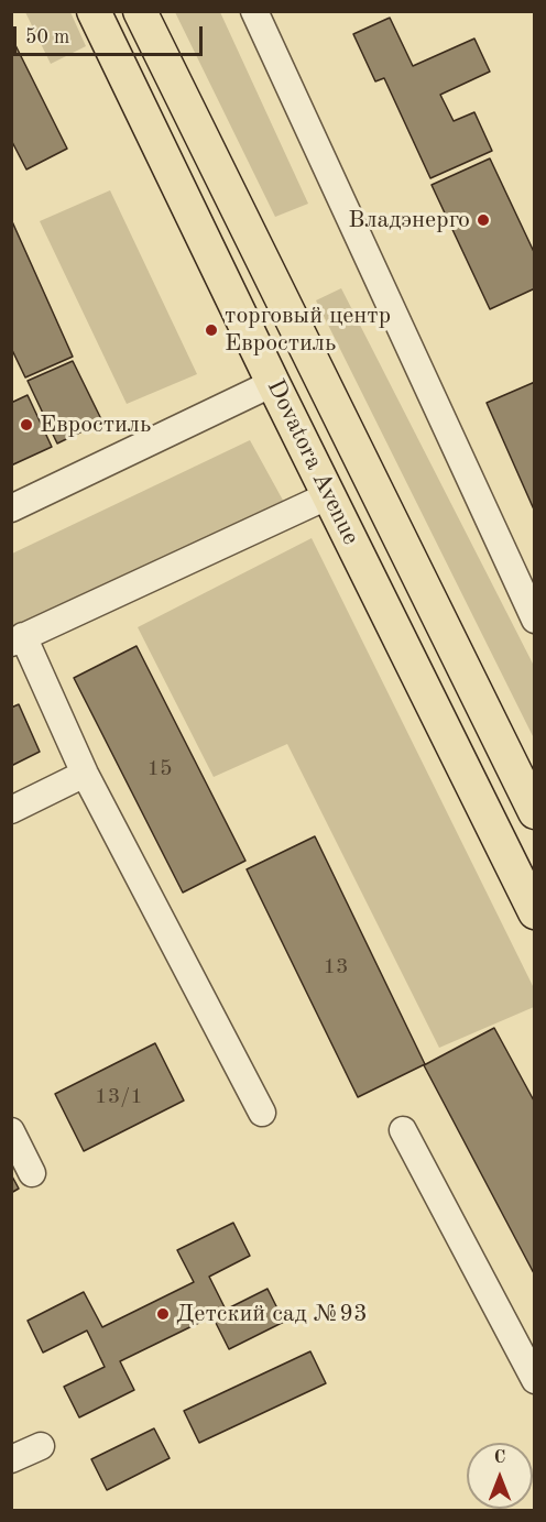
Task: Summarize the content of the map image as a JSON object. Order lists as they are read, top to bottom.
{
  "streets": {
    "main road": ["Dovatora Avenue"]
  },
  "places": [
    "Владэнерго",
    "торговый центр Евростиль",
    "Евростиль",
    "Детский сад №93"
  ],
  "house_numbers": ["15", "13", "13/1"],
  "scale_bar": "50 m",
  "north": "top"
}
